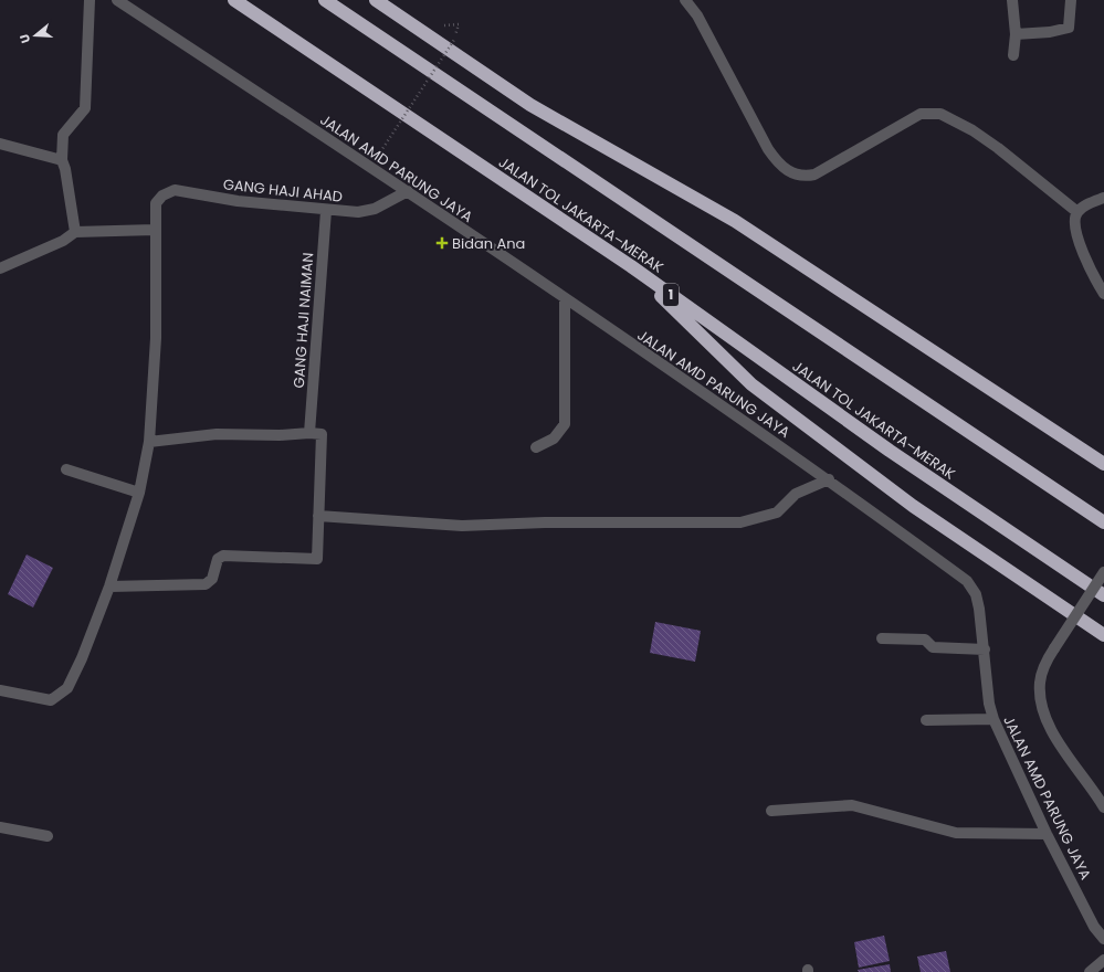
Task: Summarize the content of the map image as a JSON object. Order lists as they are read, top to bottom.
{
  "streets": {
    "highway": ["JALAN TOL JAKARTA–MERAK", "1"],
    "street": ["JALAN AMD PARUNG JAYA", "GANG HAJI AHAD", "GANG HAJI NAIMAN"]
  },
  "crossings": [
    ["JALAN AMD PARUNG JAYA", "GANG HAJI AHAD"],
    ["GANG HAJI AHAD", "GANG HAJI NAIMAN"]
  ],
  "places": {
    "health": ["Bidan Ana"]
  },
  "north": "left"
}
